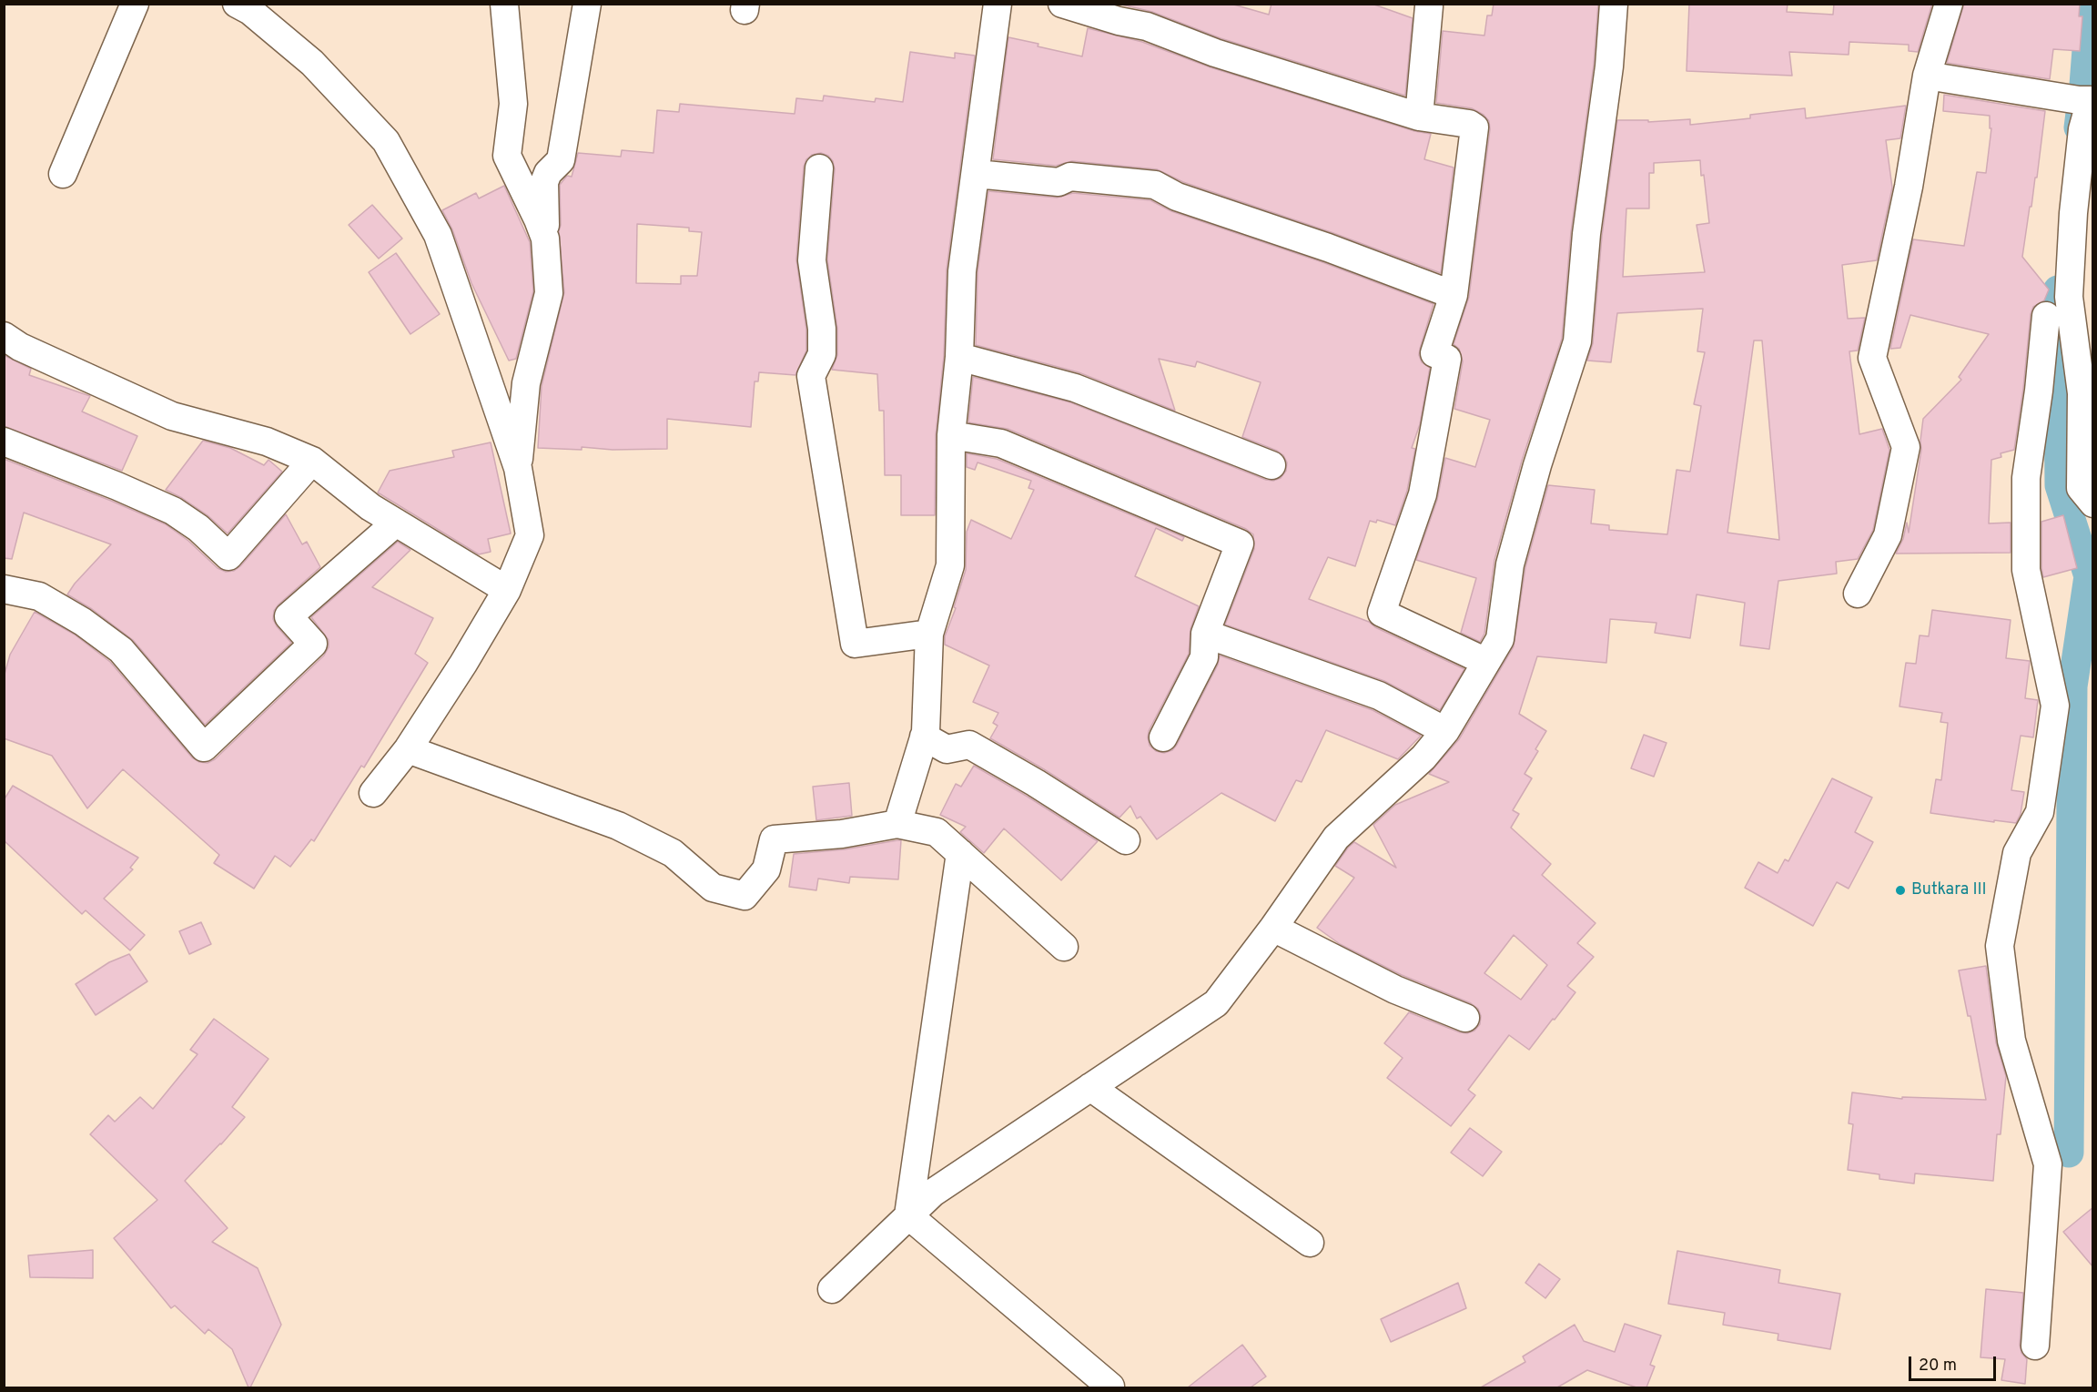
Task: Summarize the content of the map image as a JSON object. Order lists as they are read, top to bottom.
{
  "places": ["Butkara III"],
  "scale_bar": "20 m"
}
